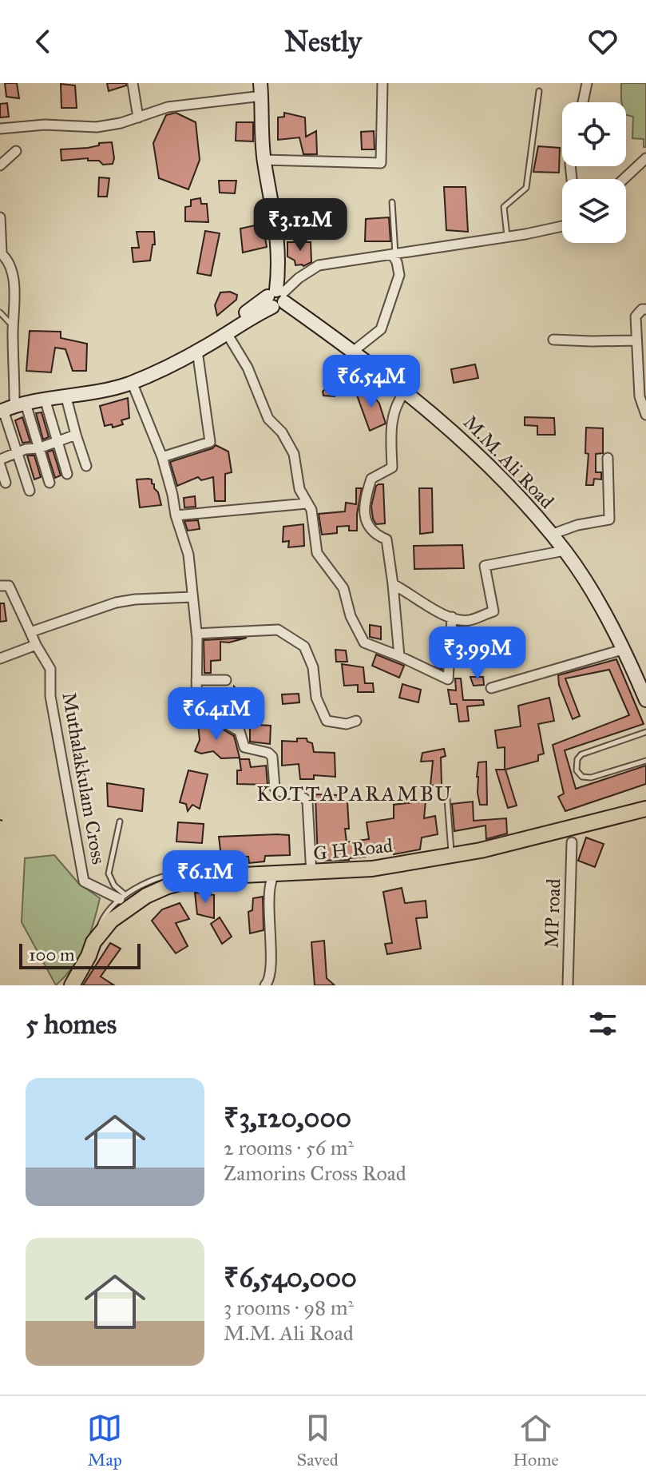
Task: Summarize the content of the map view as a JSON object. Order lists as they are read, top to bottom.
{
  "streets": {
    "main road": ["M.M. Ali Road", "G H Road"],
    "street": ["Muthalakkulam Cross", "MP road"]
  },
  "districts": ["KOTTAPARAMBU"],
  "scale_bar": "100 m",
  "page": {
    "header": "Nestly",
    "price": [
      "₹3.12M",
      "₹6.54M",
      "₹3.99M",
      "₹6.41M",
      "₹6.1M"
    ],
    "scale": "100 m",
    "heading": "5 homes",
    "list": [
      {
        "name": "₹3,120,000",
        "note": "2 rooms · 56 m² · Zamorins Cross Road"
      },
      {
        "name": "₹6,540,000",
        "note": "3 rooms · 98 m² · M.M. Ali Road"
      }
    ],
    "tabs": ["Map", "Saved", "Home"]
  }
}
